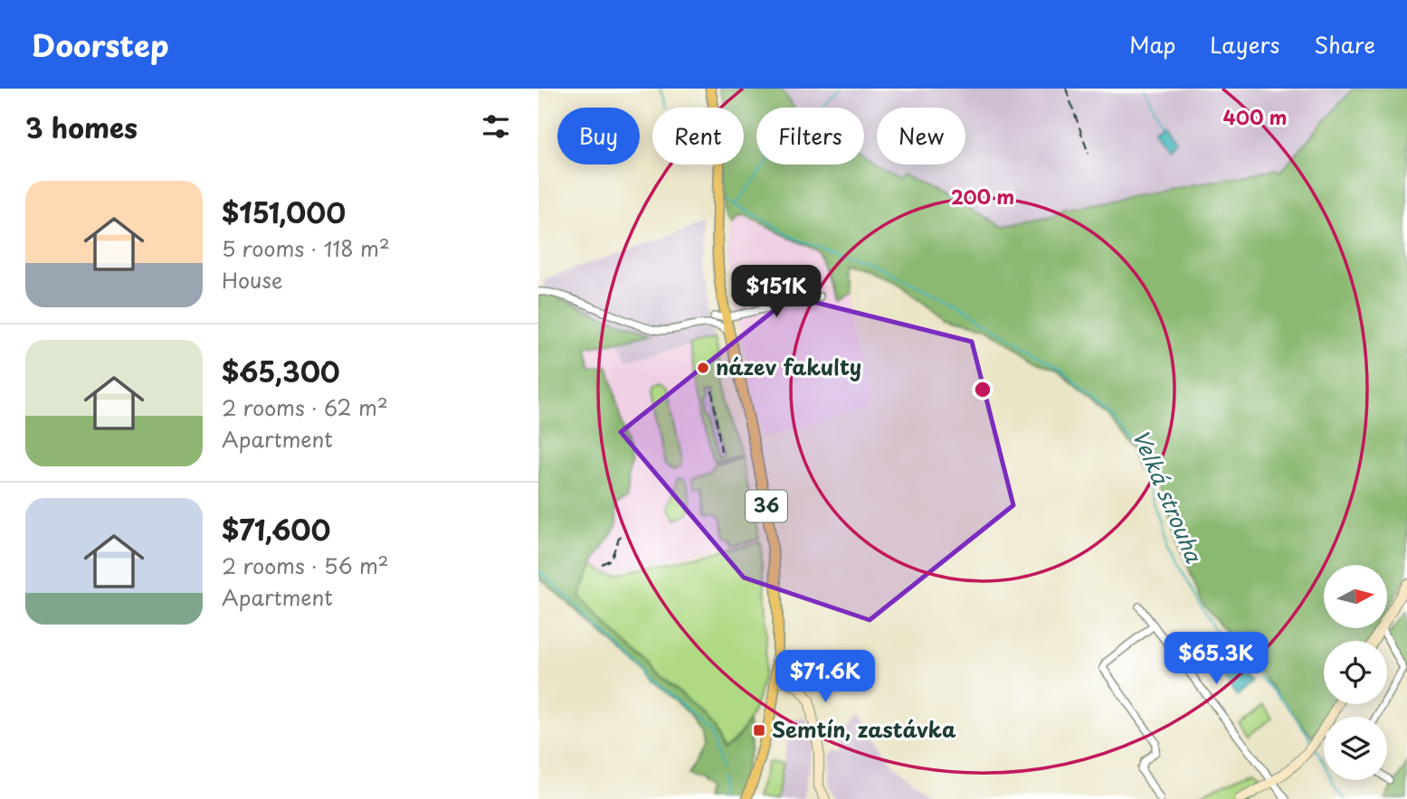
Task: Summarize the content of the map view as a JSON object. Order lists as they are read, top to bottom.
{
  "streets": {
    "main road": ["36"]
  },
  "water": ["Velká strouha"],
  "places": {
    "other": ["název fakulty"],
    "transit": ["Semtín, zastávka"]
  },
  "north": "right",
  "page": {
    "header": "Doorstep",
    "nav": ["Map", "Layers", "Share"],
    "heading": "3 homes",
    "chip": [
      "Buy",
      "Rent",
      "Filters",
      "New"
    ],
    "list": [
      {
        "name": "$151,000",
        "note": "5 rooms · 118 m² · House"
      },
      {
        "name": "$65,300",
        "note": "2 rooms · 62 m² · Apartment"
      },
      {
        "name": "$71,600",
        "note": "2 rooms · 56 m² · Apartment"
      }
    ],
    "price": ["$151K", "$65.3K", "$71.6K"]
  },
  "rings": ["400 m", "200 m"]
}
